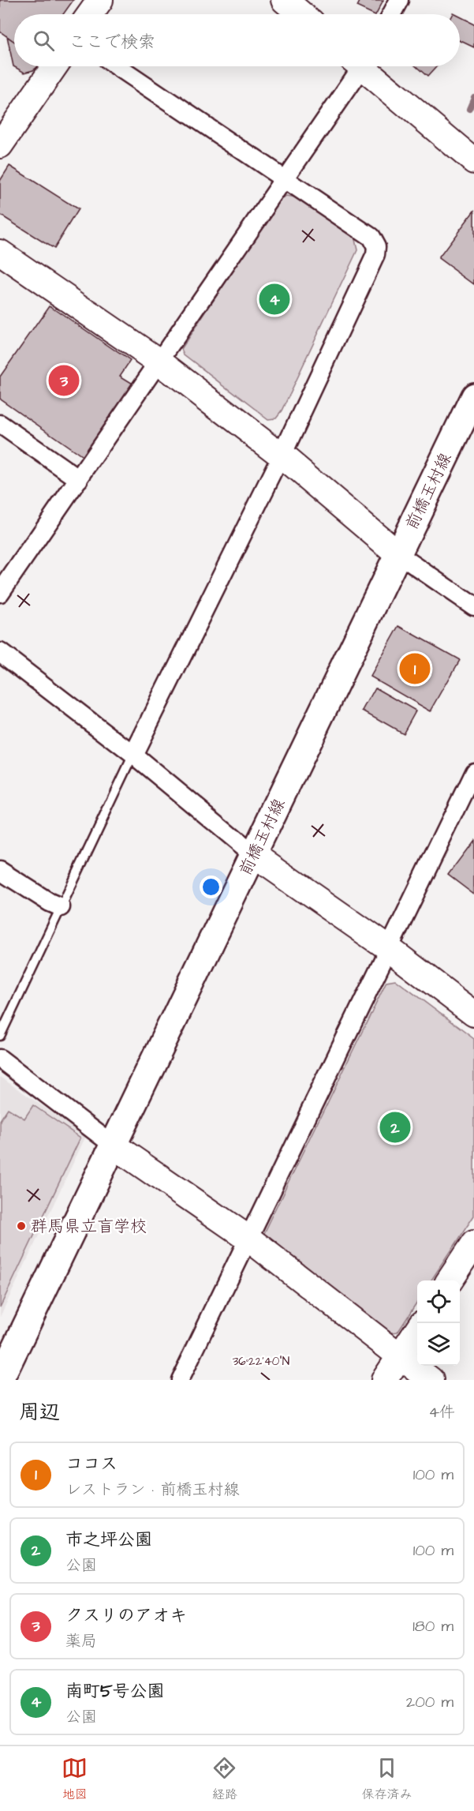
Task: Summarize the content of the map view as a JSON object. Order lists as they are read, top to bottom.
{
  "streets": {
    "main road": ["前橋玉村線"]
  },
  "places": ["群馬県立盲学校"],
  "page": {
    "search": "ここで検索",
    "pins": [
      "4",
      "3",
      "1",
      "2"
    ],
    "heading": ["周辺", "4件"],
    "list": [
      {
        "mark": "1",
        "name": "ココス",
        "note": "レストラン · 前橋玉村線",
        "value": "100 m"
      },
      {
        "mark": "2",
        "name": "市之坪公園",
        "note": "公園",
        "value": "100 m"
      },
      {
        "mark": "3",
        "name": "クスリのアオキ",
        "note": "薬局",
        "value": "180 m"
      },
      {
        "mark": "4",
        "name": "南町5号公園",
        "note": "公園",
        "value": "200 m"
      }
    ],
    "nav": ["地図", "経路", "保存済み"]
  },
  "coordinates": ["36°22'40\"N"]
}
